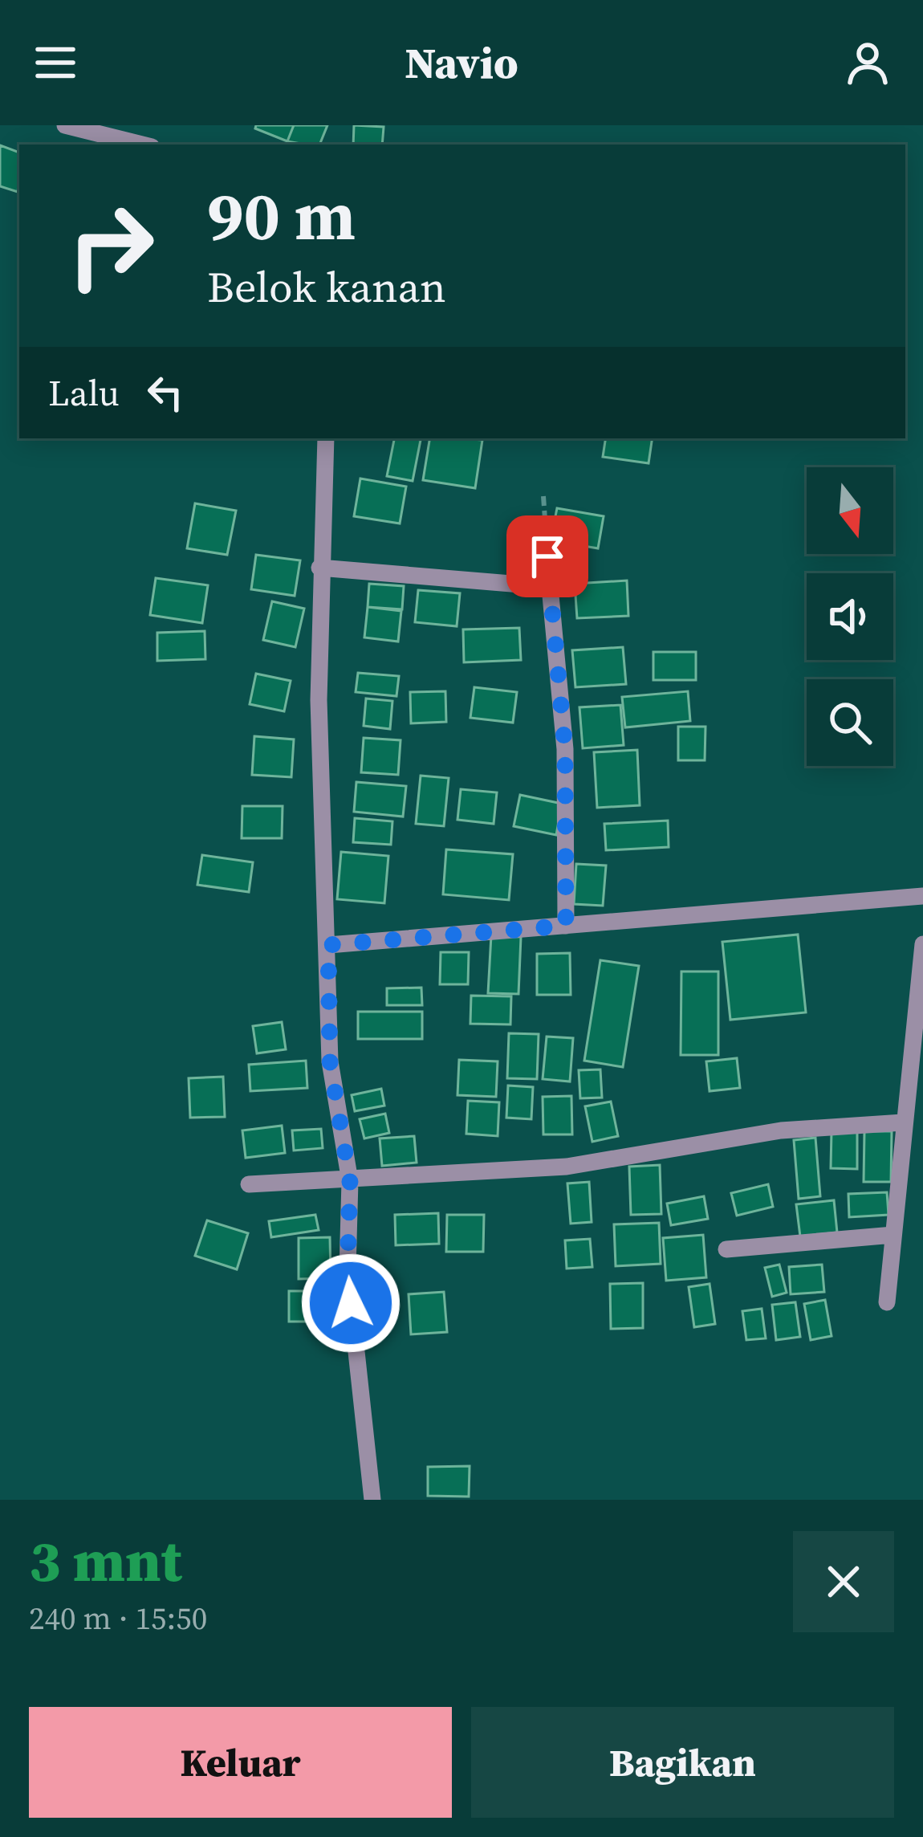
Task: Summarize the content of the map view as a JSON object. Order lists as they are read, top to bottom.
{
  "north": "bottom",
  "page": {
    "header": "Navio",
    "turn": ["90 m", "Belok kanan"],
    "then": "Lalu",
    "heading": ["3 mnt", "240 m · 15:50"],
    "buttons": ["Keluar", "Bagikan"]
  }
}
